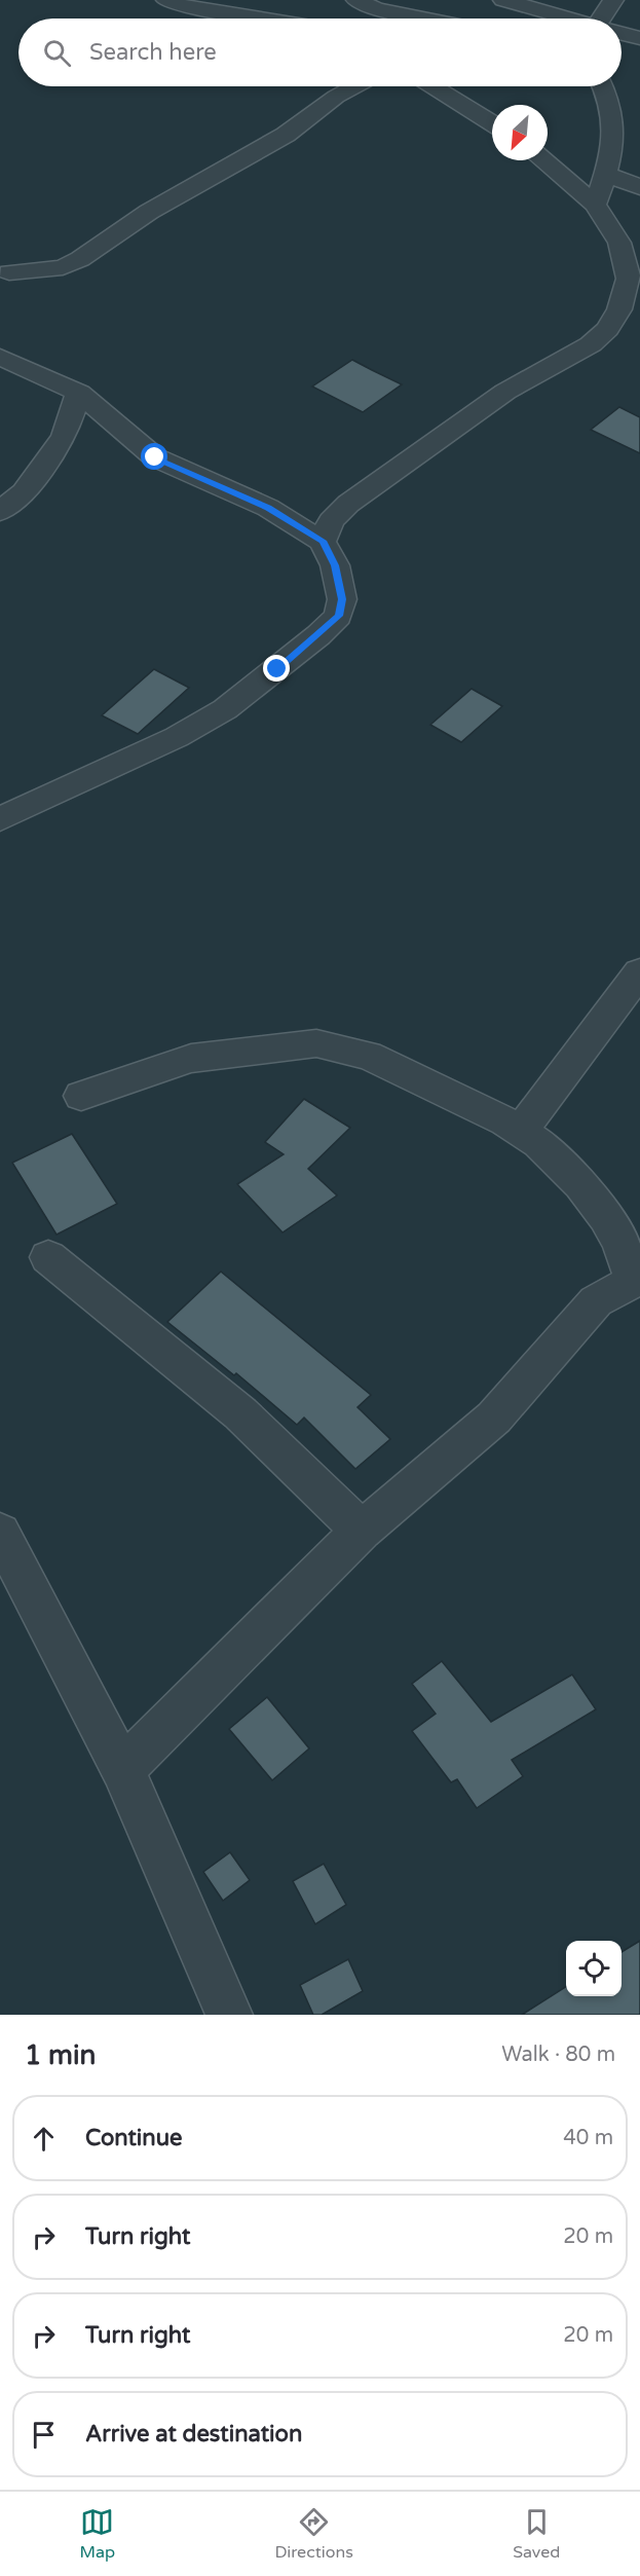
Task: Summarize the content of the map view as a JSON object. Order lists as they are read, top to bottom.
{
  "north": "bottom left",
  "page": {
    "search": "Search here",
    "heading": ["1 min", "Walk · 80 m"],
    "list": [
      ["Continue", "40 m"],
      ["Turn right", "20 m"],
      ["Turn right", "20 m"],
      "Arrive at destination"
    ],
    "nav": ["Map", "Directions", "Saved"]
  }
}
